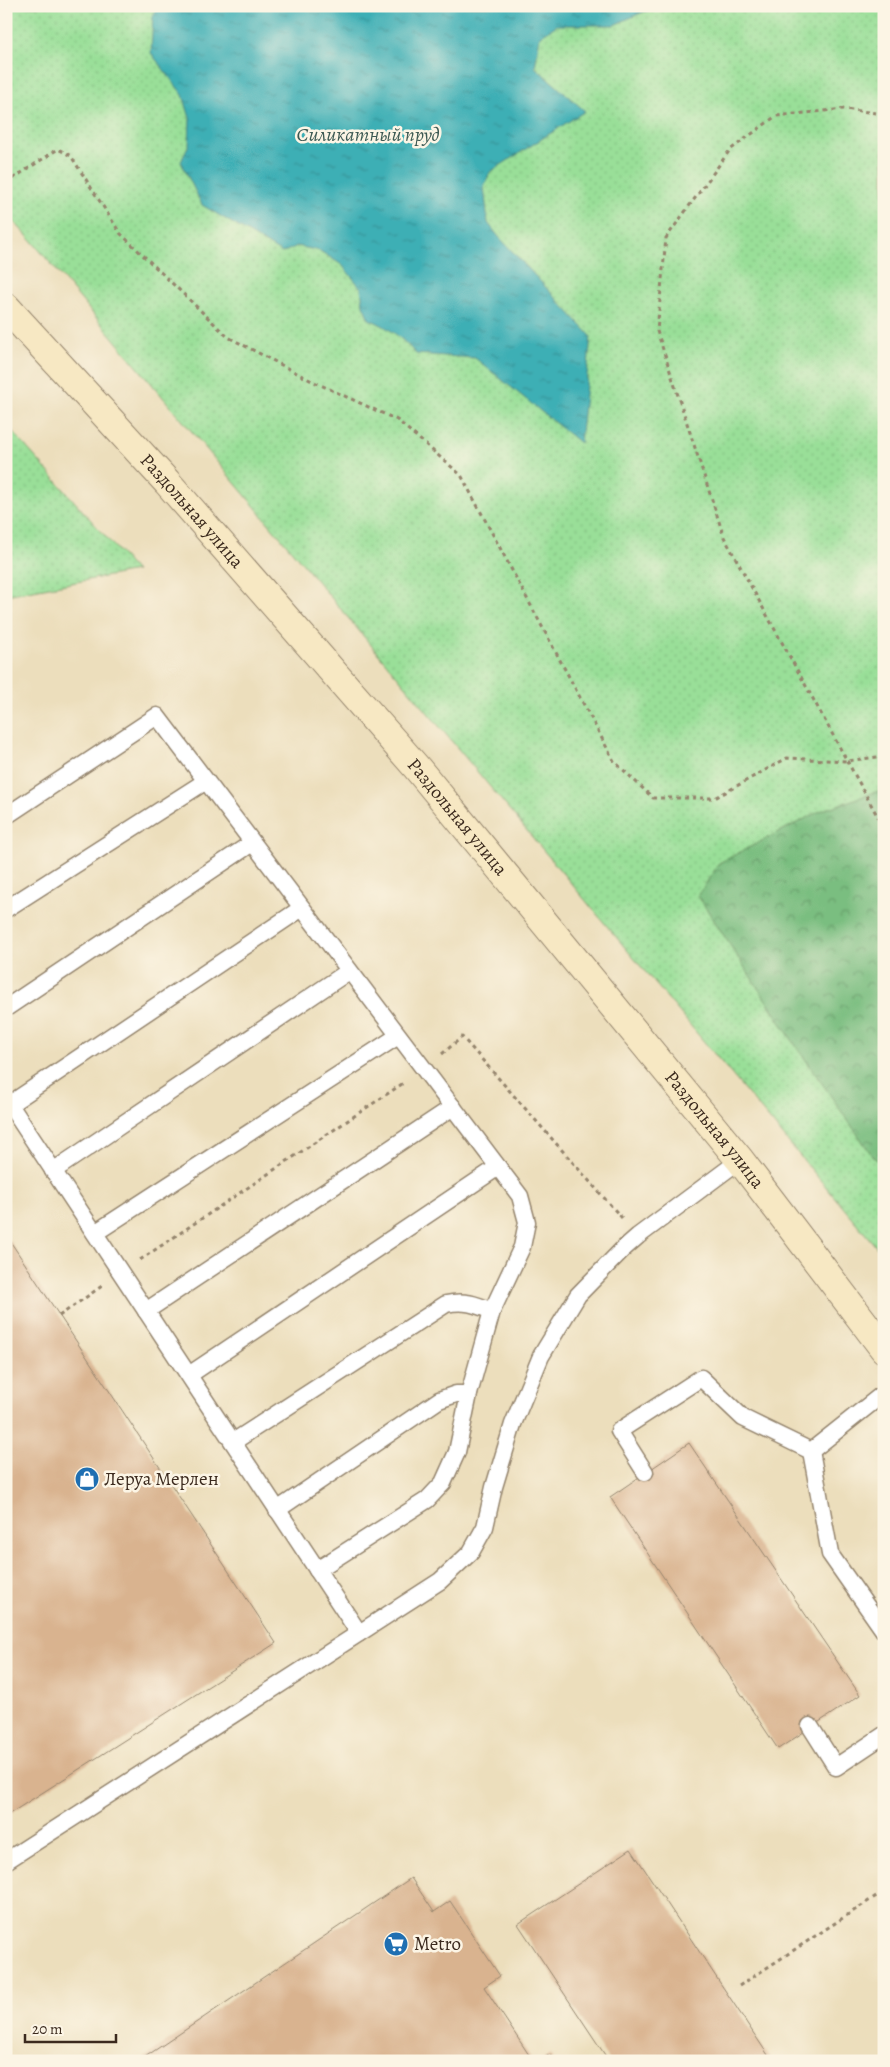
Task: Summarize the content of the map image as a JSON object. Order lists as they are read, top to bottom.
{
  "streets": {
    "main road": ["Раздольная улица"]
  },
  "water": ["Силикатный пруд"],
  "places": {
    "shop": ["Леруа Мерлен"],
    "supermarket": ["Metro"]
  },
  "scale_bar": "20 m"
}
